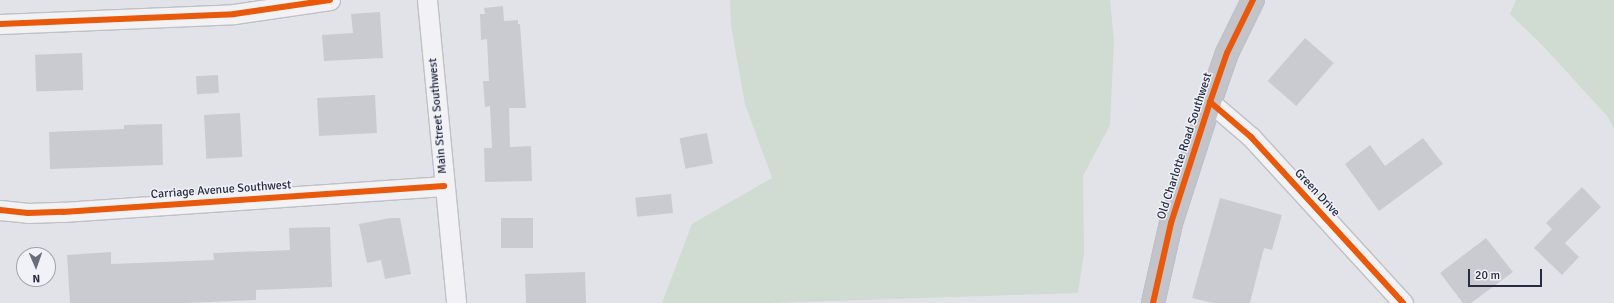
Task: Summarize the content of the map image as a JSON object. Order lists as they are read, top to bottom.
{
  "streets": {
    "street": [
      "Main Street Southwest",
      "Old Charlotte Road Southwest",
      "Carriage Avenue Southwest",
      "Green Drive"
    ]
  },
  "crossings": [
    ["Main Street Southwest", "Carriage Avenue Southwest"],
    ["Old Charlotte Road Southwest", "Green Drive"]
  ],
  "scale_bar": "20 m",
  "north": "bottom"
}
